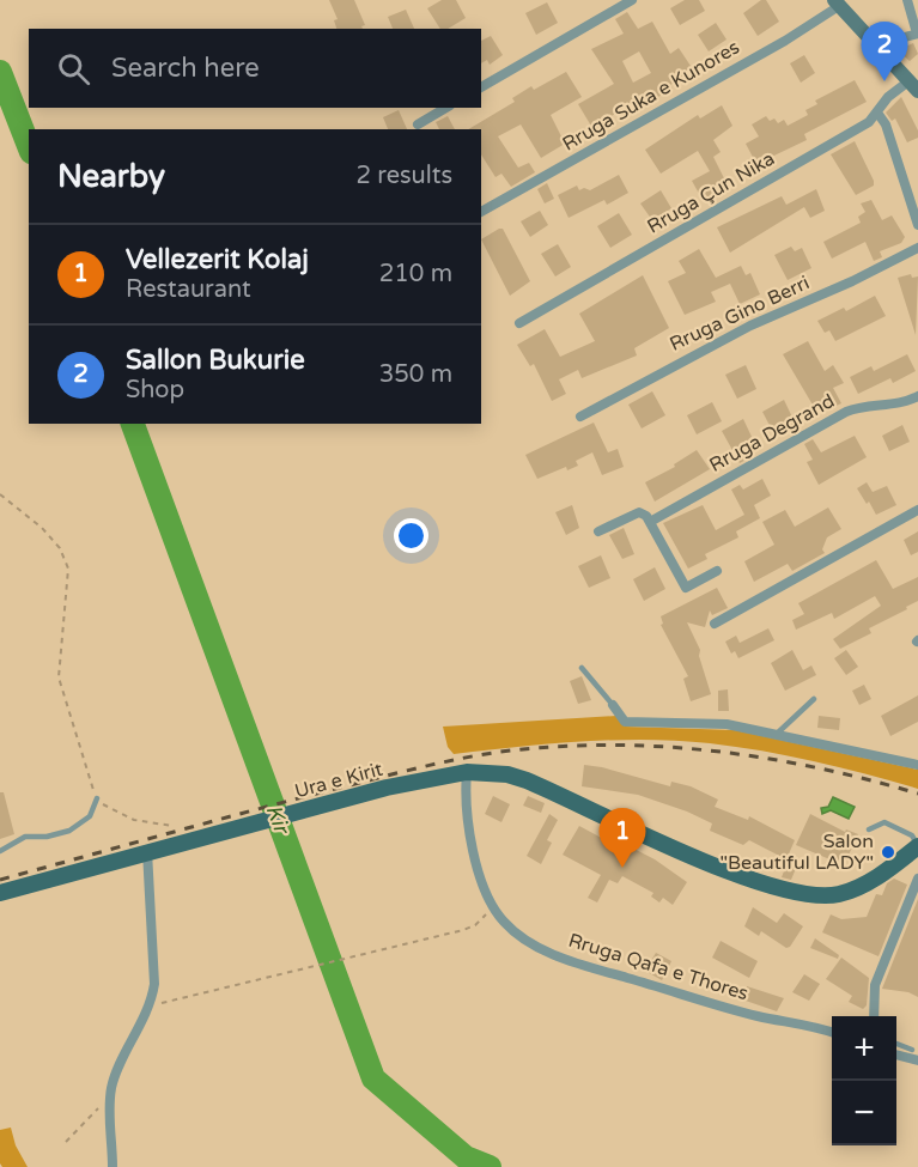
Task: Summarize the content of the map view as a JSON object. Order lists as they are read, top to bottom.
{
  "streets": {
    "main road": ["Ura e Kirit"],
    "street": [
      "Rruga Suka e Kunores",
      "Rruga Çun Nika",
      "Rruga Gino Berri",
      "Rruga Degrand",
      "Rruga Qafa e Thores"
    ]
  },
  "crossings": [
    ["Ura e Kirit", "Rruga Qafa e Thores"]
  ],
  "water": ["Kir"],
  "places": ["Salon \"Beautiful LADY\""],
  "page": {
    "pins": ["2", "1"],
    "search": "Search here",
    "heading": ["Nearby", "2 results"],
    "list": [
      {
        "mark": "1",
        "name": "Vellezerit Kolaj",
        "note": "Restaurant",
        "value": "210 m"
      },
      {
        "mark": "2",
        "name": "Sallon Bukurie",
        "note": "Shop",
        "value": "350 m"
      }
    ],
    "map_buttons": ["+", "−"]
  }
}
